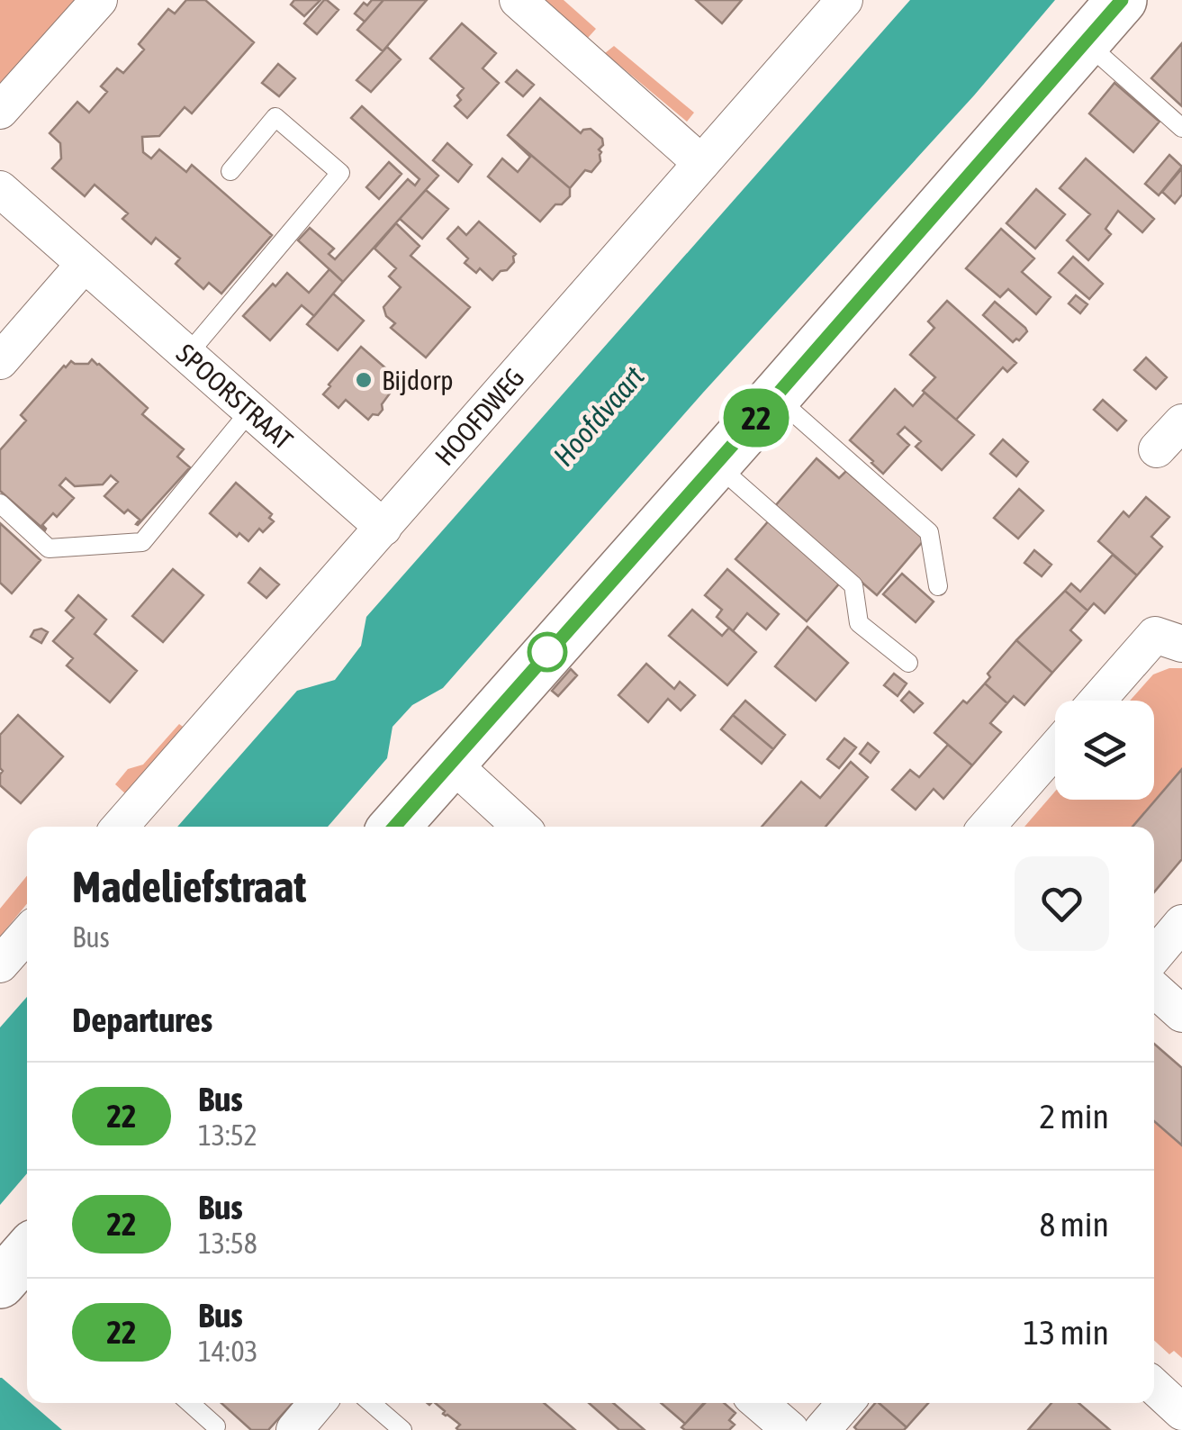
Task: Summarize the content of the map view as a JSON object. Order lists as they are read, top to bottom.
{
  "streets": {
    "street": ["SPOORSTRAAT", "HOOFDWEG"]
  },
  "crossings": [
    ["SPOORSTRAAT", "HOOFDWEG"]
  ],
  "water": ["Hoofdvaart"],
  "places": ["Bijdorp"],
  "lines": ["bus line 22"],
  "page": {
    "on_map": "22",
    "heading": [
      ["Madeliefstraat", "Bus"],
      "Departures"
    ],
    "list": [
      {
        "mark": "22",
        "name": "Bus",
        "note": "13:52",
        "value": "2 min"
      },
      {
        "mark": "22",
        "name": "Bus",
        "note": "13:58",
        "value": "8 min"
      },
      {
        "mark": "22",
        "name": "Bus",
        "note": "14:03",
        "value": "13 min"
      }
    ]
  }
}
